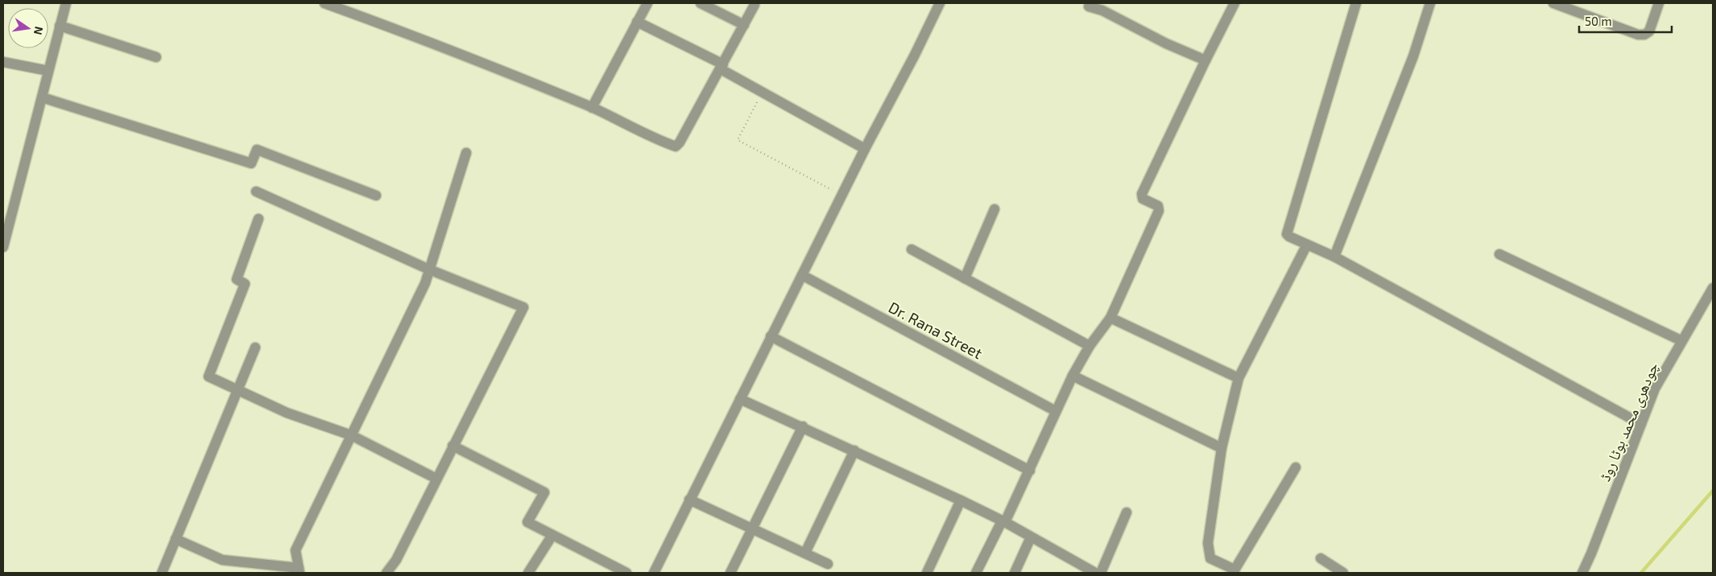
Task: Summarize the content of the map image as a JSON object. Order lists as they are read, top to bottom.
{
  "streets": {
    "street": ["Dr. Rana Street", "چودھری محمد بوٹا روڈ"]
  },
  "scale_bar": "50 m",
  "north": "right"
}
